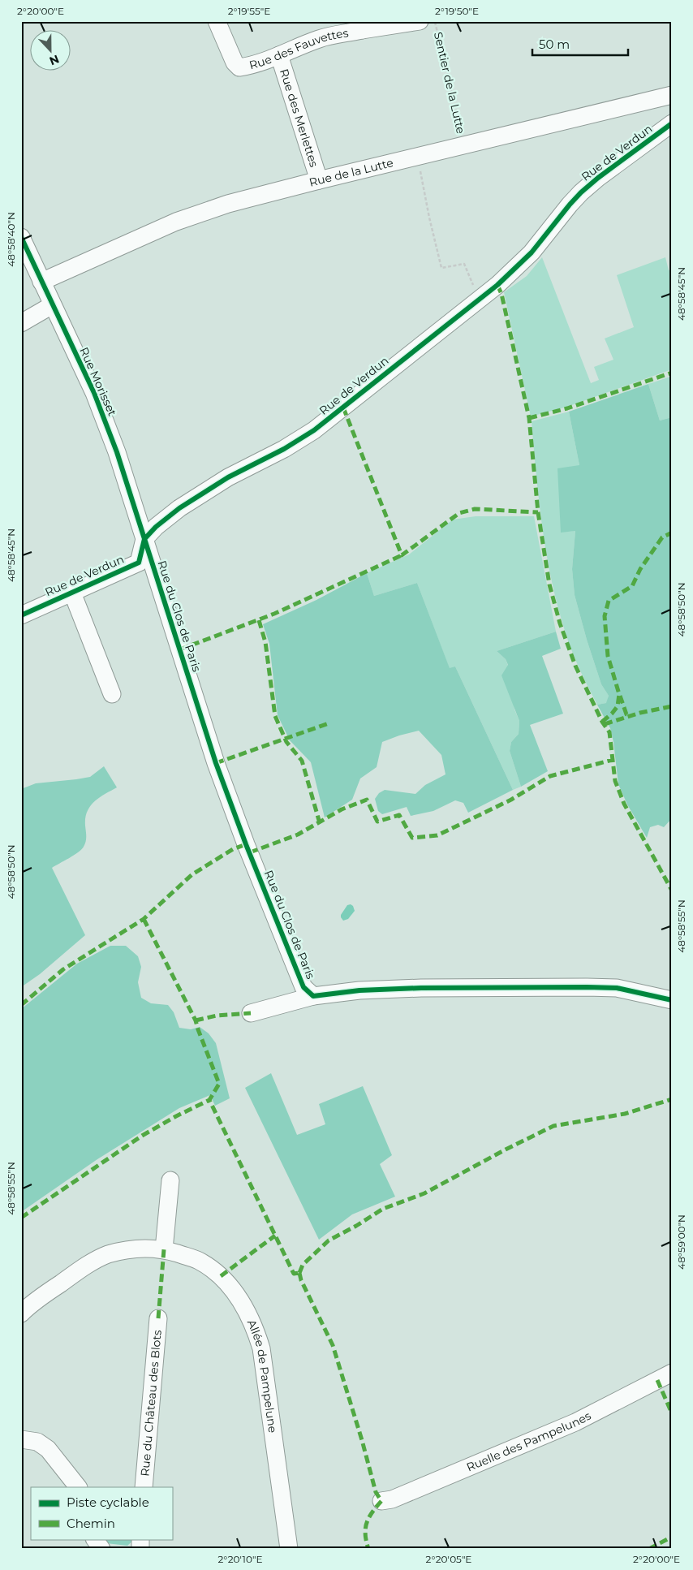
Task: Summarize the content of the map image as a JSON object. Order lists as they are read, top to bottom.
{
  "streets": {
    "street": [
      "Rue des Fauvettes",
      "Rue des Merlettes",
      "Rue de Verdun",
      "Rue de la Lutte",
      "Rue Morisset",
      "Rue du Clos de Paris",
      "Allée de Pampelune",
      "Rue du Château des Blots",
      "Ruelle des Pampelunes"
    ],
    "path": ["Sentier de la Lutte"]
  },
  "crossings": [
    ["Rue des Fauvettes", "Rue des Merlettes"],
    ["Sentier de la Lutte", "Rue de la Lutte"],
    ["Rue des Merlettes", "Rue de la Lutte"],
    ["Rue de Verdun", "Rue Morisset"],
    ["Rue de Verdun", "Rue du Clos de Paris"],
    ["Rue de la Lutte", "Rue Morisset"],
    ["Rue Morisset", "Rue du Clos de Paris"]
  ],
  "legend": ["Piste cyclable", "Chemin"],
  "scale_bar": "50 m",
  "north": "bottom",
  "coordinates": [
    "2°20'00\"E",
    "2°19'55\"E",
    "2°19'50\"E",
    "48°58'40\"N",
    "48°58'45\"N",
    "48°58'50\"N",
    "48°58'55\"N",
    "48°59'00\"N",
    "2°20'10\"E",
    "2°20'05\"E"
  ]
}
